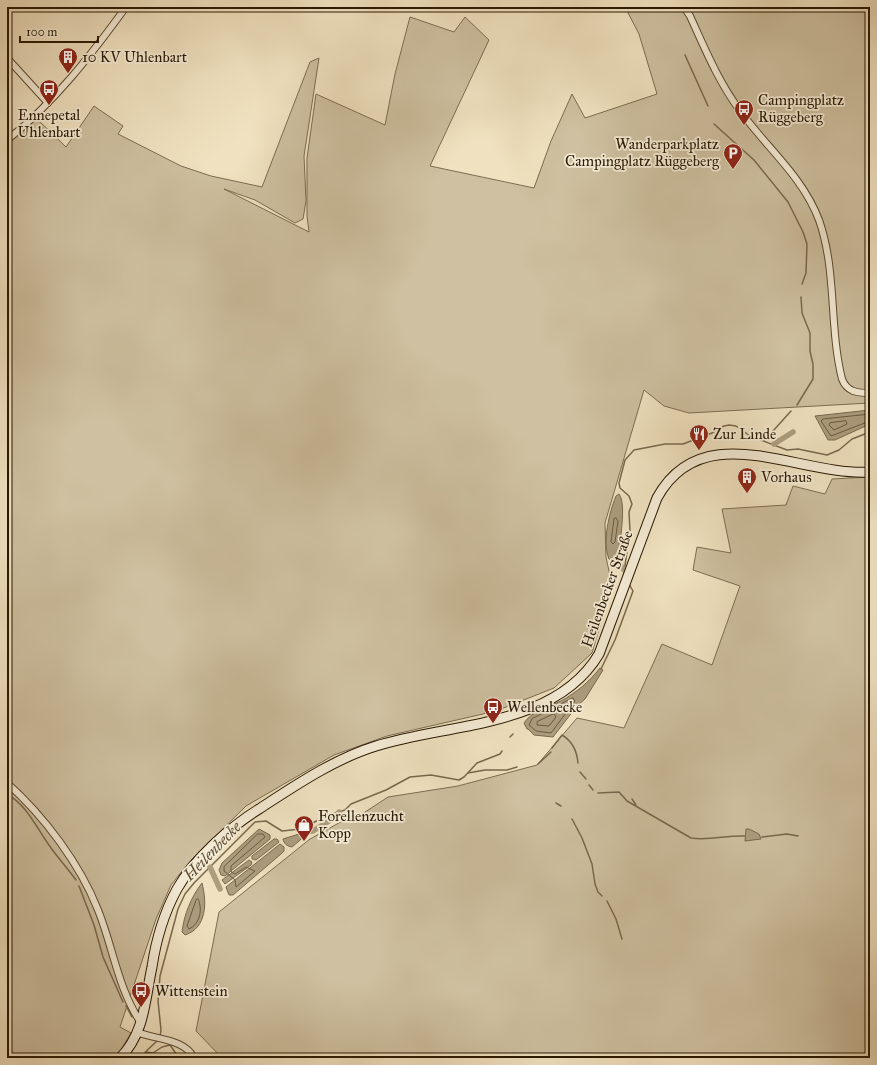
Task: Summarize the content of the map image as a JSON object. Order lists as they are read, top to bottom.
{
  "streets": {
    "main road": ["Heilenbecker Straße"]
  },
  "water": ["Heilenbecke"],
  "places": {
    "building": ["10 KV Uhlenbart", "Vorhaus"],
    "bus stop": [
      "Ennepetal Uhlenbart",
      "Campingplatz Rüggeberg",
      "Wellenbecke",
      "Wittenstein"
    ],
    "parking": ["Wanderparkplatz Campingplatz Rüggeberg"],
    "restaurant": ["Zur Linde"],
    "shop": ["Forellenzucht Kopp"]
  },
  "scale_bar": "100 m"
}
